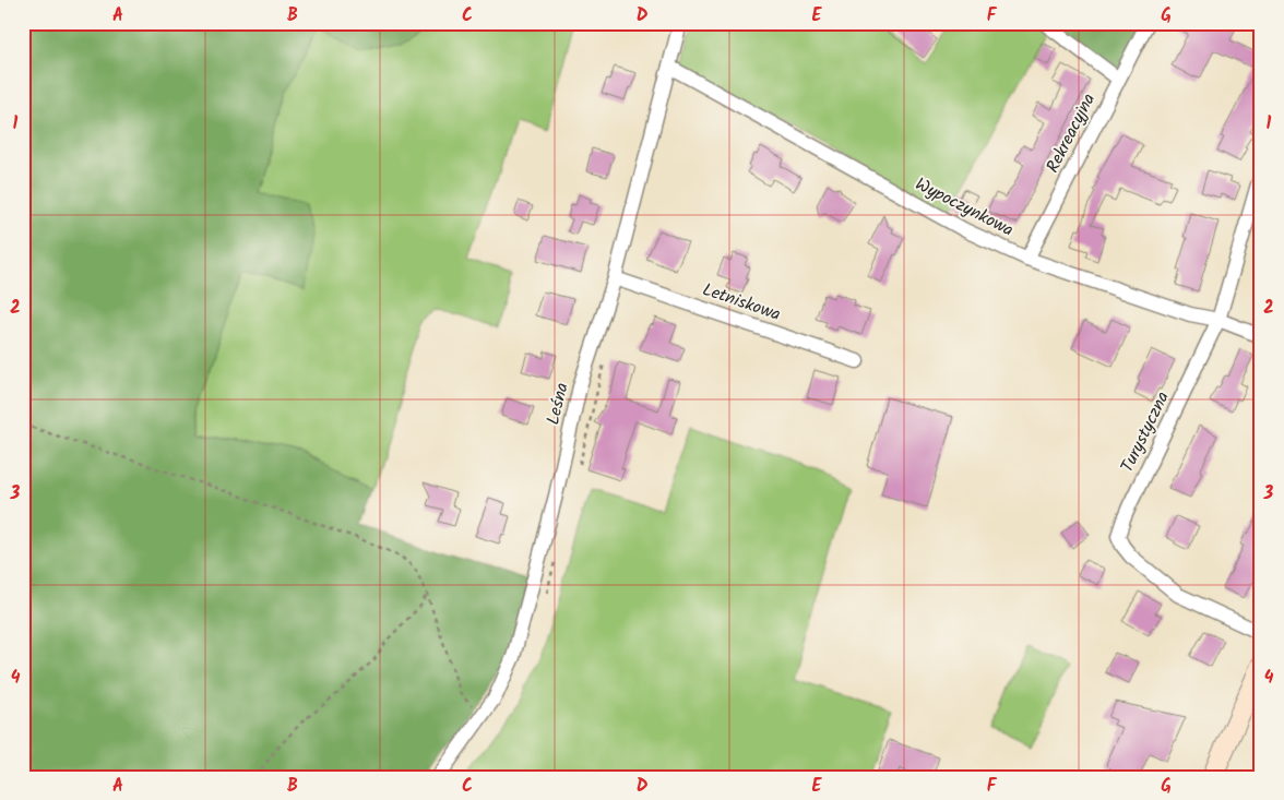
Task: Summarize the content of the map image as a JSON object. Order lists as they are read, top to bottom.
{
  "streets": {
    "street": [
      "Rekreacyjna",
      "Wypoczynkowa",
      "Letniskowa",
      "Leśna",
      "Turystyczna"
    ]
  },
  "crossings": [
    ["Rekreacyjna", "Wypoczynkowa"],
    ["Wypoczynkowa", "Leśna"],
    ["Wypoczynkowa", "Turystyczna"],
    ["Letniskowa", "Leśna"]
  ],
  "grid": {
    "columns": [
      "A",
      "B",
      "C",
      "D",
      "E",
      "F",
      "G"
    ],
    "rows": [
      "1",
      "2",
      "3",
      "4"
    ]
  }
}
